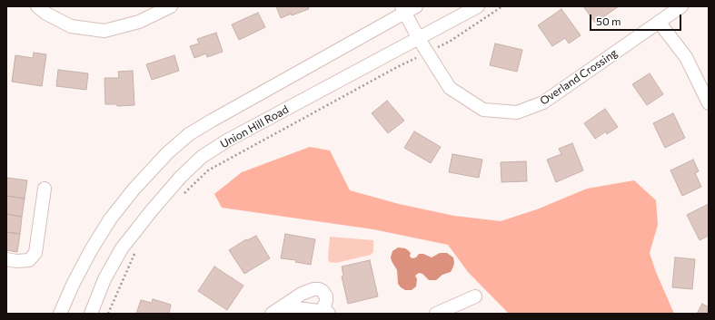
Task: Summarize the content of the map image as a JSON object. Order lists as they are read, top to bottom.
{
  "streets": {
    "street": ["Overland Crossing", "Union Hill Road"]
  },
  "crossings": [
    ["Overland Crossing", "Union Hill Road"]
  ],
  "scale_bar": "50 m"
}
